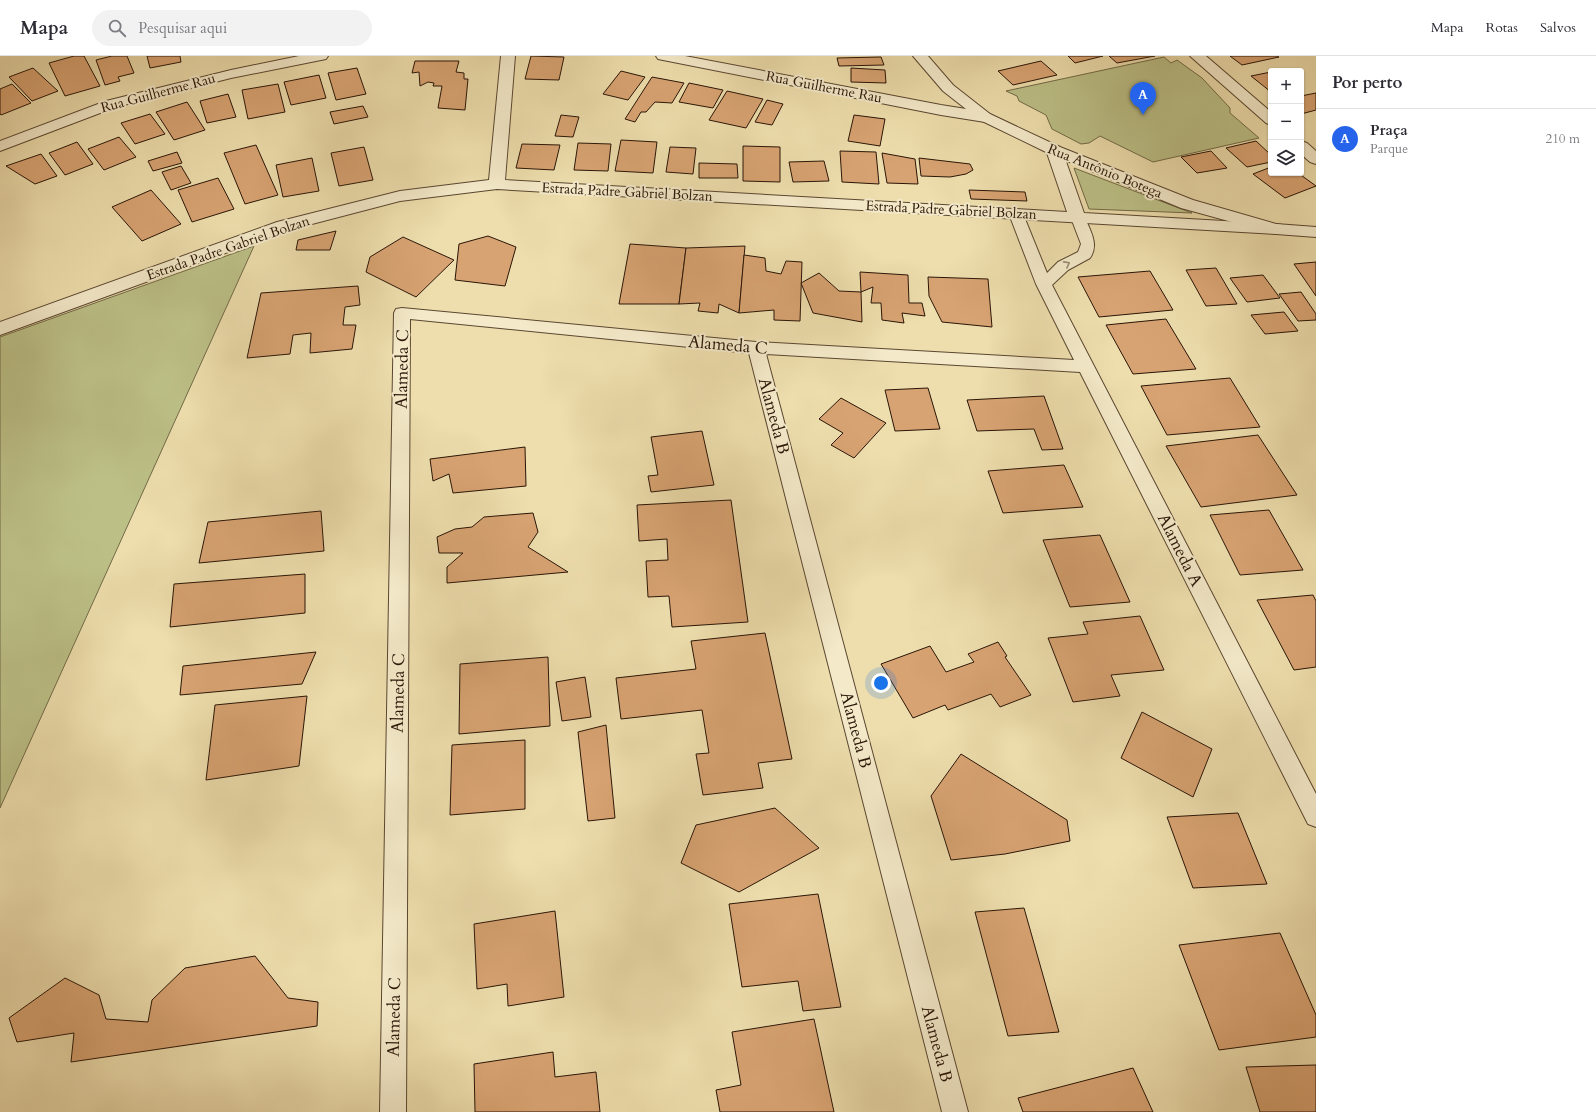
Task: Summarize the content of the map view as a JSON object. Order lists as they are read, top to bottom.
{
  "streets": {
    "street": ["Rua Guilherme Rau", "Rua Antônio Botega", "Estrada Padre Gabriel Bolzan"],
    "lane": ["Alameda C", "Alameda B", "Alameda A"]
  },
  "crossings": [
    ["Rua Guilherme Rau", "Rua Antônio Botega"],
    ["Rua Antônio Botega", "Estrada Padre Gabriel Bolzan"],
    ["Estrada Padre Gabriel Bolzan", "Alameda A"],
    ["Alameda C", "Alameda B"],
    ["Alameda C", "Alameda A"]
  ],
  "page": {
    "header": "Mapa",
    "search": "Pesquisar aqui",
    "nav": ["Mapa", "Rotas", "Salvos"],
    "heading": "Por perto",
    "map_buttons": ["+", "−"],
    "pins": "A",
    "list": [
      {
        "mark": "A",
        "name": "Praça",
        "note": "Parque",
        "value": "210 m"
      }
    ]
  }
}
